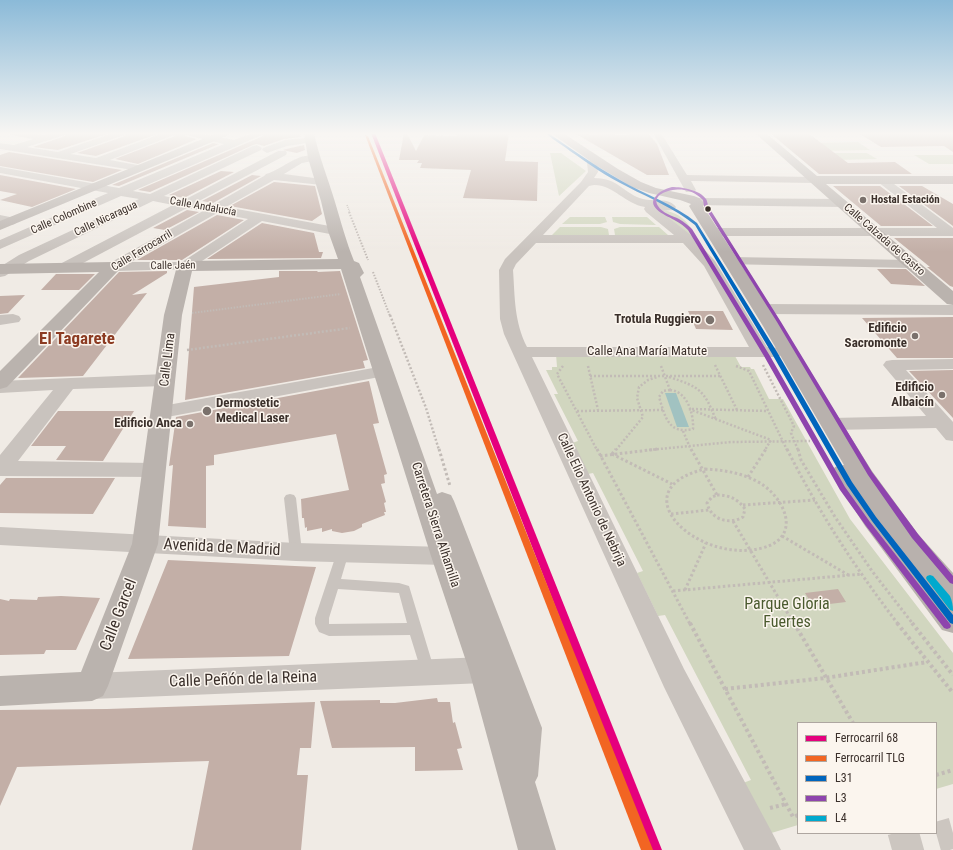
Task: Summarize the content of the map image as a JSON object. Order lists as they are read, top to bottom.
{
  "streets": {
    "main road": [
      "Calle Calzada de Castro",
      "Calle Ferrocarril",
      "Calle Jaén",
      "Calle Lima",
      "Carretera Sierra Alhamilla",
      "Calle Garcel",
      "Calle Peñón de la Reina"
    ],
    "street": [
      "Calle Andalucía",
      "Calle Colombine",
      "Calle Nicaragua",
      "Calle Ana María Matute",
      "Calle Elio Antonio de Nebrija",
      "Avenida de Madrid"
    ]
  },
  "crossings": [
    ["Calle Andalucía", "Calle Colombine"],
    ["Calle Andalucía", "Calle Nicaragua"],
    ["Calle Andalucía", "Calle Ferrocarril"],
    ["Calle Andalucía", "Carretera Sierra Alhamilla"],
    ["Calle Nicaragua", "Calle Jaén"],
    ["Calle Ferrocarril", "Calle Jaén"],
    ["Calle Jaén", "Calle Lima"],
    ["Calle Jaén", "Carretera Sierra Alhamilla"],
    ["Calle Ana María Matute", "Calle Elio Antonio de Nebrija"],
    ["Calle Lima", "Avenida de Madrid"],
    ["Calle Lima", "Calle Garcel"],
    ["Carretera Sierra Alhamilla", "Avenida de Madrid"],
    ["Carretera Sierra Alhamilla", "Calle Peñón de la Reina"],
    ["Avenida de Madrid", "Calle Garcel"],
    ["Calle Garcel", "Calle Peñón de la Reina"]
  ],
  "districts": ["El Tagarete"],
  "parks": ["Parque Gloria Fuertes"],
  "places": [
    "Hostal Estación",
    "Trotula Ruggiero",
    "Edificio Sacromonte",
    "Edificio Albaicín",
    "Dermostetic Medical Laser",
    "Edificio Anca"
  ],
  "lines": [
    "rail line 68",
    "rail line TLG",
    "transit line L31",
    "transit line L3",
    "transit line L4"
  ],
  "legend": [
    "Ferrocarril 68",
    "Ferrocarril TLG",
    "L31",
    "L3",
    "L4"
  ]
}
